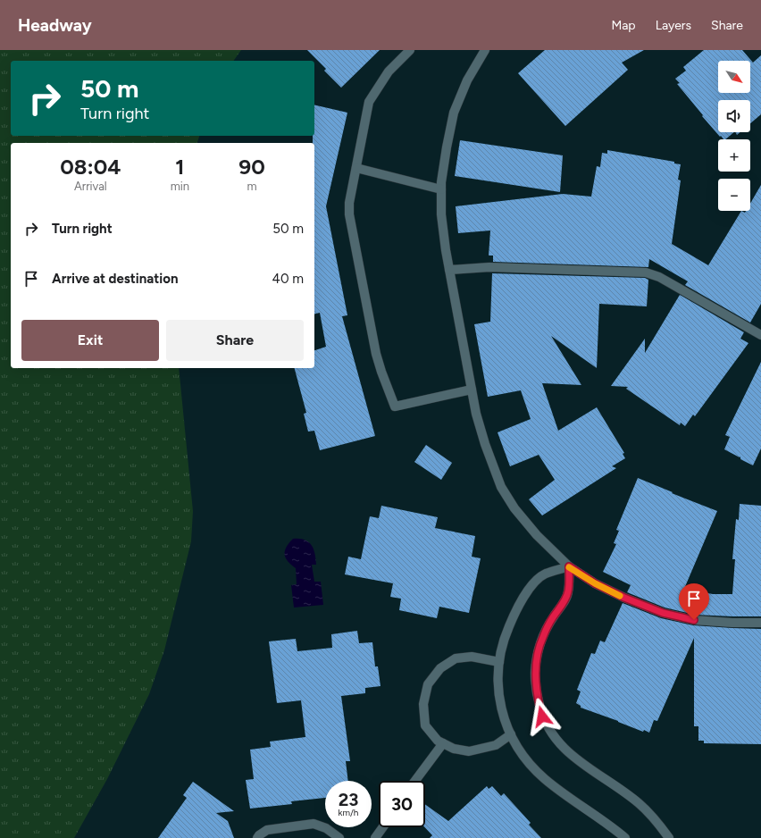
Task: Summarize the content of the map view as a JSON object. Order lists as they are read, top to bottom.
{
  "north": "bottom right",
  "page": {
    "header": "Headway",
    "nav": ["Map", "Layers", "Share"],
    "map_buttons": ["+", "−"],
    "turn": ["50 m", "Turn right"],
    "eta": [
      "08:04",
      "Arrival",
      "1",
      "min",
      "90",
      "m"
    ],
    "list": [
      {
        "name": "Turn right",
        "value": "50 m"
      },
      {
        "name": "Arrive at destination",
        "value": "40 m"
      }
    ],
    "buttons": ["Exit", "Share"],
    "speed": "23 km/h",
    "limit": "30"
  }
}
